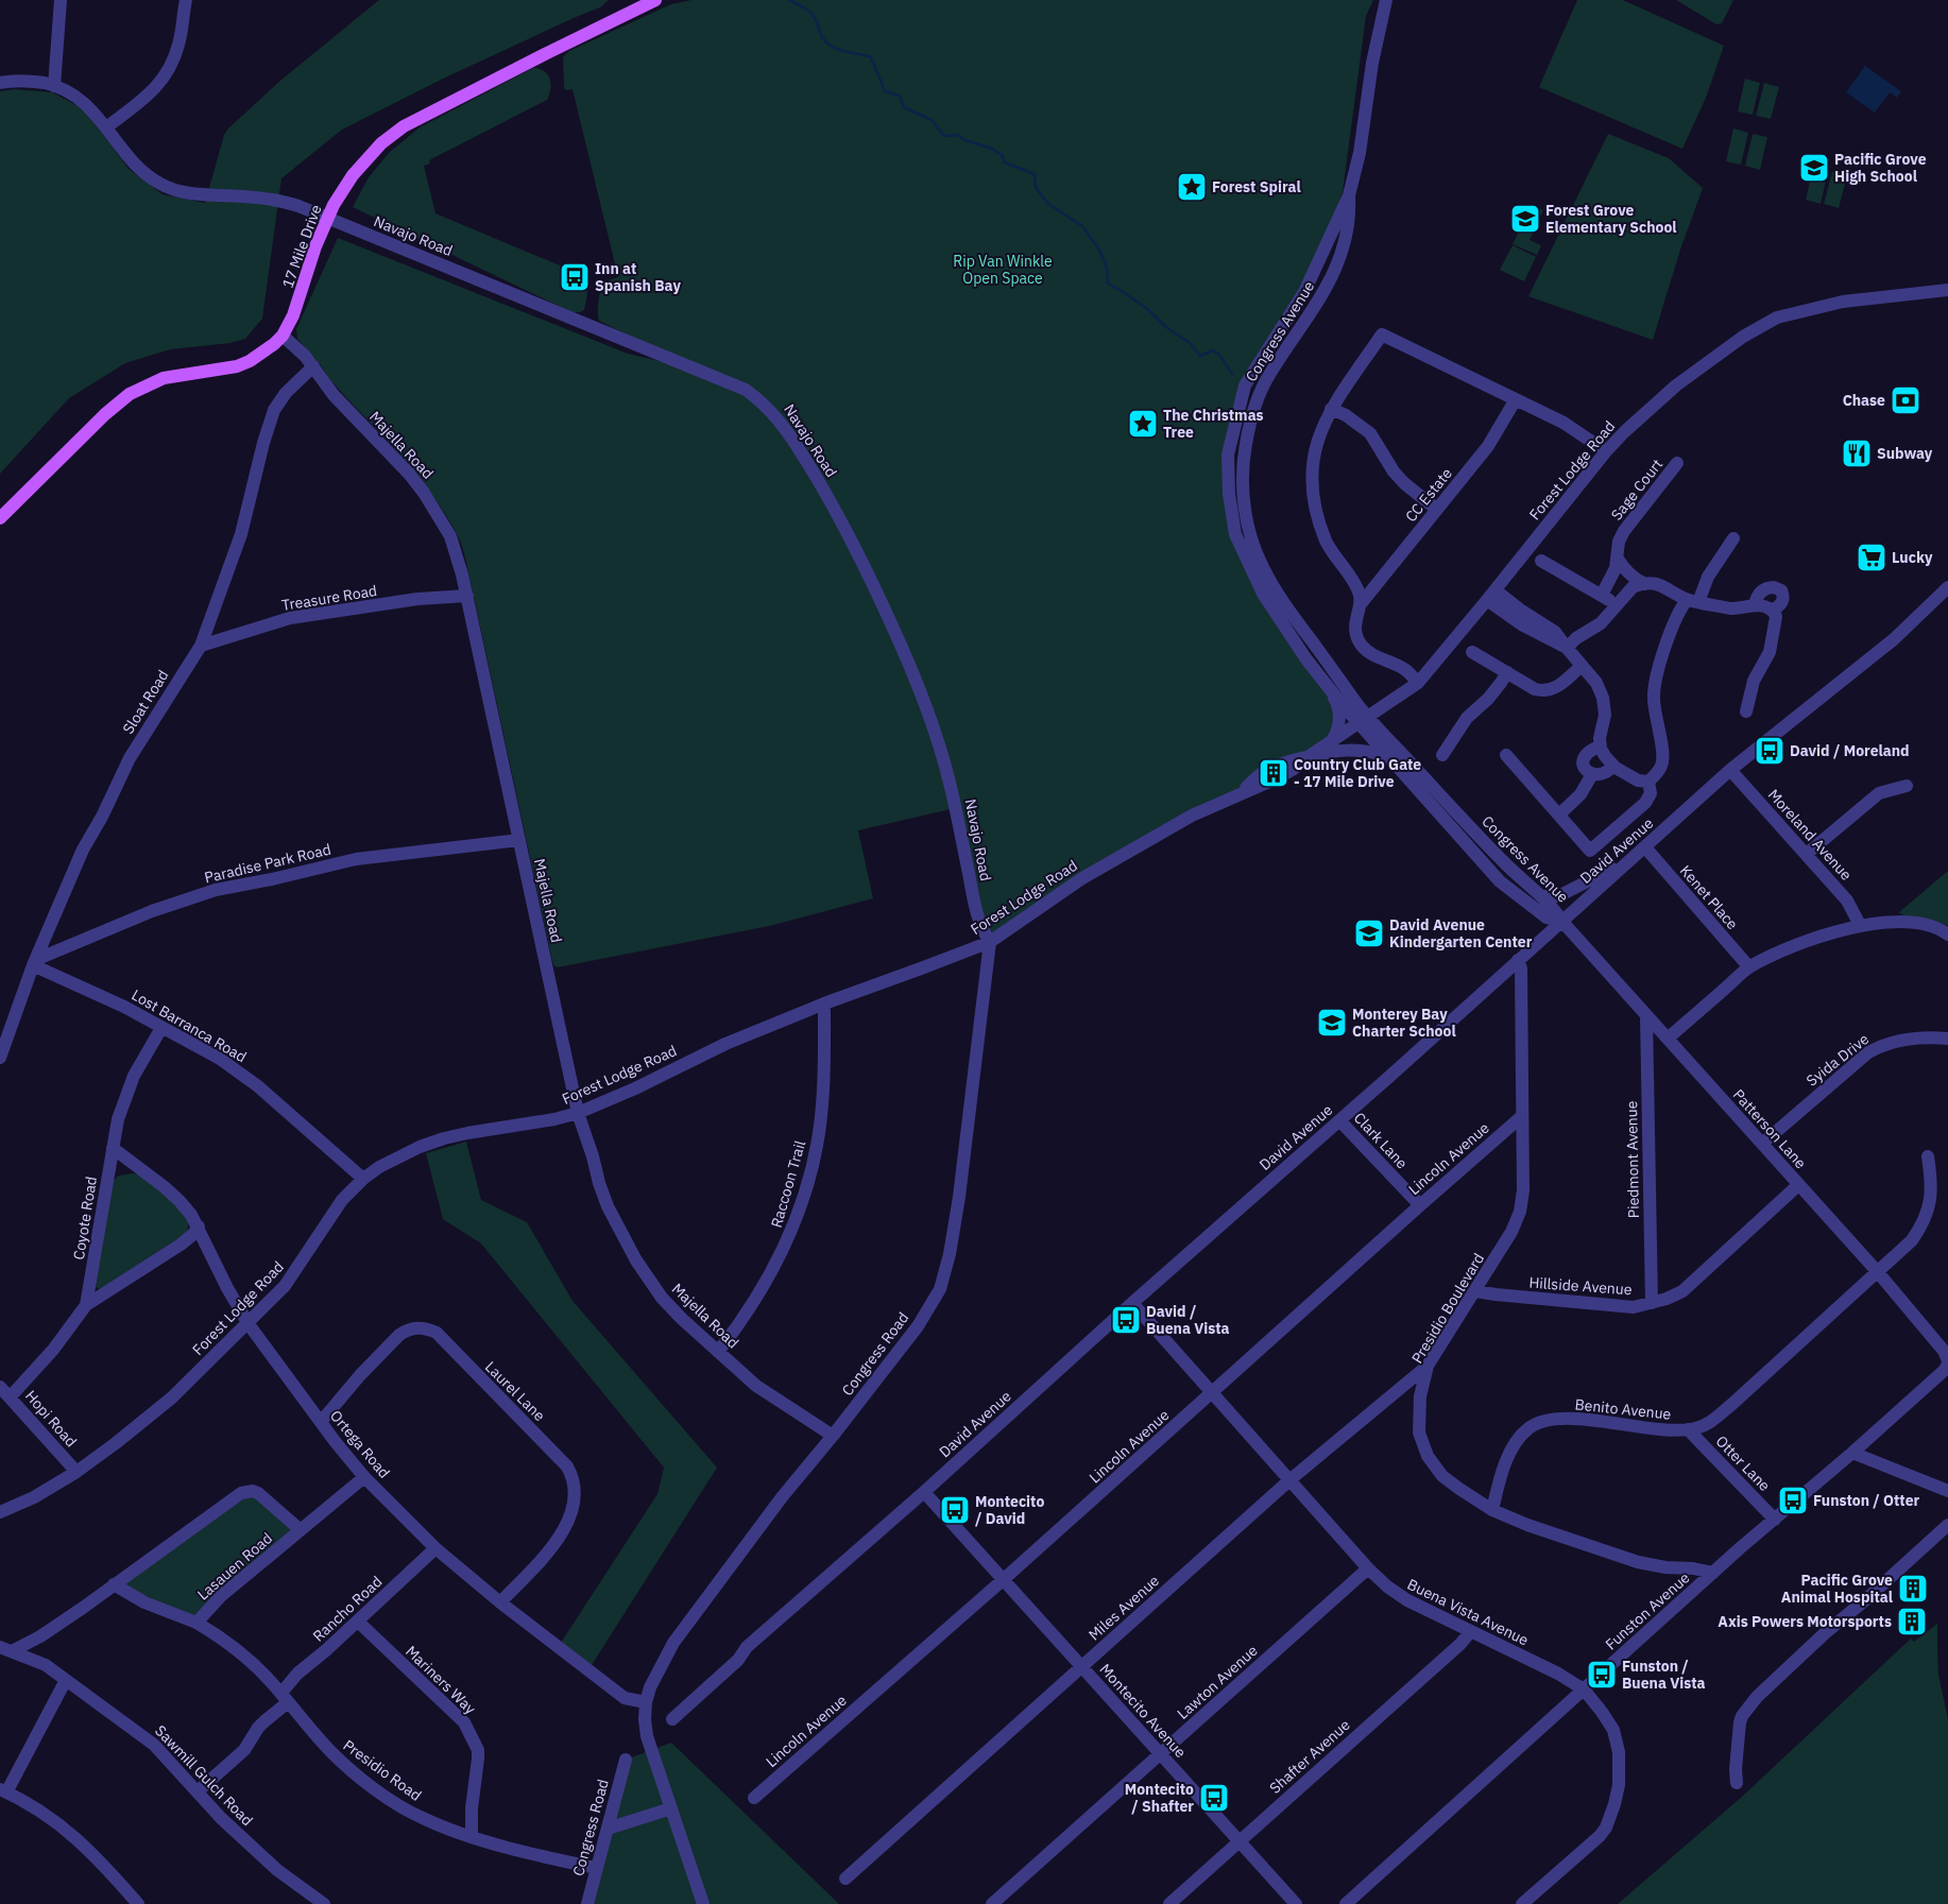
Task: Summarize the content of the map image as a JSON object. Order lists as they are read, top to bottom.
{
  "streets": {
    "main road": ["17 Mile Drive"],
    "street": [
      "Navajo Road",
      "Congress Avenue",
      "Majella Road",
      "Forest Lodge Road",
      "Sage Court",
      "CC Estate",
      "Treasure Road",
      "Sloat Road",
      "Moreland Avenue",
      "David Avenue",
      "Paradise Park Road",
      "Kenet Place",
      "Lost Barranca Road",
      "Syida Drive",
      "Patterson Lane",
      "Clark Lane",
      "Lincoln Avenue",
      "Piedmont Avenue",
      "Raccoon Trail",
      "Coyote Road",
      "Hillside Avenue",
      "Presidio Boulevard",
      "Congress Road",
      "Laurel Lane",
      "Benito Avenue",
      "Hopi Road",
      "Ortega Road",
      "Otter Lane",
      "Lasauen Road",
      "Miles Avenue",
      "Rancho Road",
      "Funston Avenue",
      "Buena Vista Avenue",
      "Mariners Way",
      "Lawton Avenue",
      "Montecito Avenue",
      "Shafter Avenue",
      "Presidio Road",
      "Sawmill Gulch Road"
    ]
  },
  "crossings": [
    ["Navajo Road", "17 Mile Drive"],
    ["Navajo Road", "Forest Lodge Road"],
    ["Navajo Road", "Congress Road"],
    ["17 Mile Drive", "Majella Road"],
    ["Congress Avenue", "Forest Lodge Road"],
    ["Congress Avenue", "David Avenue"],
    ["Congress Avenue", "Patterson Lane"],
    ["Majella Road", "Forest Lodge Road"],
    ["Majella Road", "Treasure Road"],
    ["Majella Road", "Sloat Road"],
    ["Majella Road", "Paradise Park Road"],
    ["Majella Road", "Raccoon Trail"],
    ["Majella Road", "Congress Road"],
    ["Forest Lodge Road", "Lost Barranca Road"],
    ["Forest Lodge Road", "Raccoon Trail"],
    ["Forest Lodge Road", "Congress Road"],
    ["Forest Lodge Road", "Hopi Road"],
    ["Forest Lodge Road", "Ortega Road"],
    ["Treasure Road", "Sloat Road"],
    ["Sloat Road", "Paradise Park Road"],
    ["Sloat Road", "Lost Barranca Road"],
    ["Moreland Avenue", "David Avenue"],
    ["David Avenue", "Kenet Place"],
    ["David Avenue", "Patterson Lane"],
    ["David Avenue", "Clark Lane"],
    ["David Avenue", "Presidio Boulevard"],
    ["David Avenue", "Buena Vista Avenue"],
    ["David Avenue", "Montecito Avenue"],
    ["Paradise Park Road", "Lost Barranca Road"],
    ["Lost Barranca Road", "Coyote Road"],
    ["Syida Drive", "Patterson Lane"],
    ["Patterson Lane", "Piedmont Avenue"],
    ["Patterson Lane", "Hillside Avenue"],
    ["Patterson Lane", "Benito Avenue"],
    ["Patterson Lane", "Funston Avenue"],
    ["Clark Lane", "Lincoln Avenue"],
    ["Lincoln Avenue", "Presidio Boulevard"],
    ["Lincoln Avenue", "Buena Vista Avenue"],
    ["Lincoln Avenue", "Montecito Avenue"],
    ["Piedmont Avenue", "Hillside Avenue"],
    ["Coyote Road", "Hopi Road"],
    ["Coyote Road", "Ortega Road"],
    ["Hillside Avenue", "Presidio Boulevard"],
    ["Presidio Boulevard", "Benito Avenue"],
    ["Presidio Boulevard", "Miles Avenue"],
    ["Presidio Boulevard", "Funston Avenue"],
    ["Congress Road", "Ortega Road"],
    ["Congress Road", "Presidio Road"],
    ["Laurel Lane", "Ortega Road"],
    ["Benito Avenue", "Otter Lane"],
    ["Ortega Road", "Lasauen Road"],
    ["Ortega Road", "Rancho Road"],
    ["Otter Lane", "Funston Avenue"],
    ["Lasauen Road", "Presidio Road"],
    ["Miles Avenue", "Buena Vista Avenue"],
    ["Miles Avenue", "Montecito Avenue"],
    ["Rancho Road", "Mariners Way"],
    ["Rancho Road", "Presidio Road"],
    ["Rancho Road", "Sawmill Gulch Road"],
    ["Funston Avenue", "Buena Vista Avenue"],
    ["Buena Vista Avenue", "Lawton Avenue"],
    ["Buena Vista Avenue", "Shafter Avenue"],
    ["Mariners Way", "Presidio Road"],
    ["Lawton Avenue", "Montecito Avenue"],
    ["Montecito Avenue", "Shafter Avenue"]
  ],
  "parks": ["Rip Van Winkle Open Space"],
  "places": {
    "school or university": [
      "Pacific Grove High School",
      "Forest Grove Elementary School",
      "David Avenue Kindergarten Center",
      "Monterey Bay Charter School"
    ],
    "place": ["Forest Spiral", "The Christmas Tree"],
    "bus stop": [
      "Inn at Spanish Bay",
      "David / Moreland",
      "David / Buena Vista",
      "Funston / Otter",
      "Montecito / David",
      "Funston / Buena Vista",
      "Montecito / Shafter"
    ],
    "bank": ["Chase"],
    "restaurant": ["Subway"],
    "supermarket": ["Lucky"],
    "building": ["Country Club Gate - 17 Mile Drive", "Pacific Grove Animal Hospital", "Axis Powers Motorsports"]
  }
}
